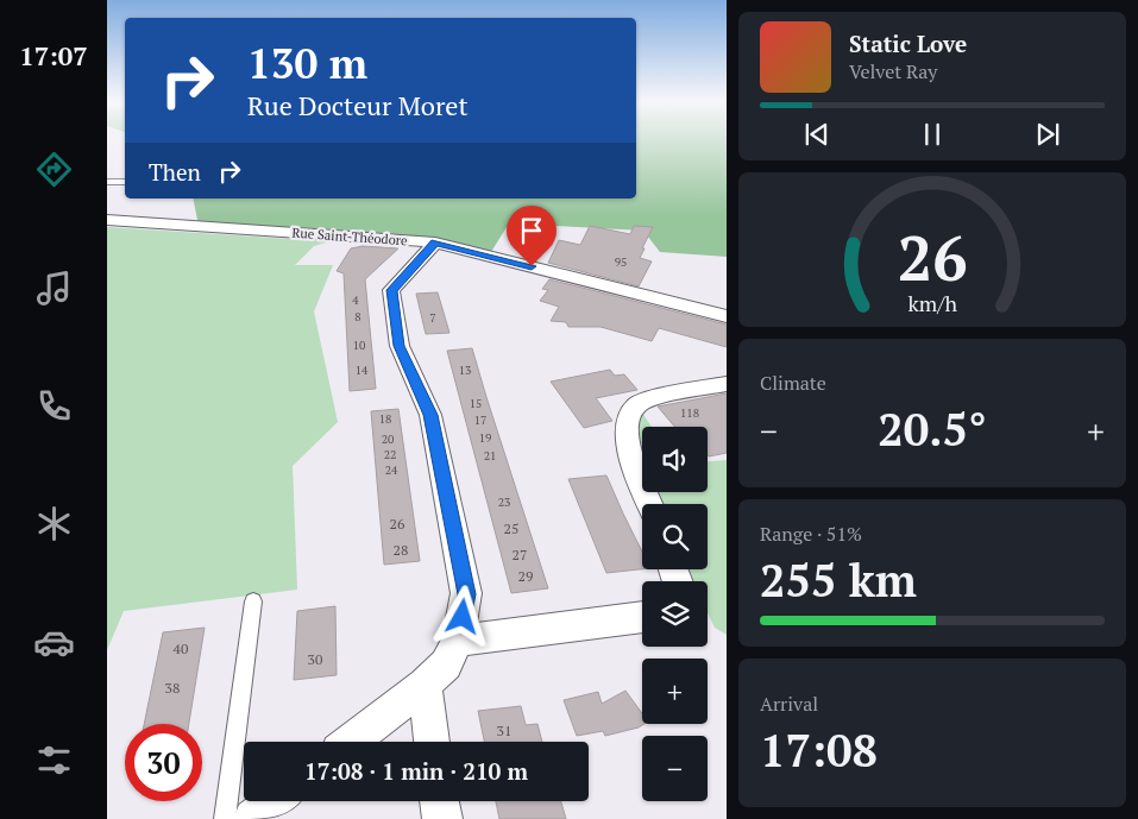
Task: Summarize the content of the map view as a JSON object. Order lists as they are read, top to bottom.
{
  "streets": {
    "street": ["Rue Saint-Théodore"]
  },
  "house_numbers": [
    "95",
    "4",
    "8",
    "7",
    "10",
    "14",
    "13",
    "15",
    "118",
    "18",
    "17",
    "19",
    "20",
    "22",
    "21",
    "24",
    "23",
    "26",
    "25",
    "28",
    "27",
    "29",
    "40",
    "30",
    "38",
    "31"
  ],
  "page": {
    "tabs": "17:07",
    "turn": ["130 m", "Rue Docteur Moret"],
    "song": ["Static Love", "Velvet Ray"],
    "then": "Then",
    "tile": [
      "Climate",
      ["Range · 51%", "255 km"],
      ["Arrival", "17:08"]
    ],
    "heat": ["−", "20.5°", "+"],
    "map_buttons": ["+", "−"],
    "limit": "30",
    "trip": "17:08 · 1 min · 210 m",
    "gauge": ["26", "km/h"]
  }
}
